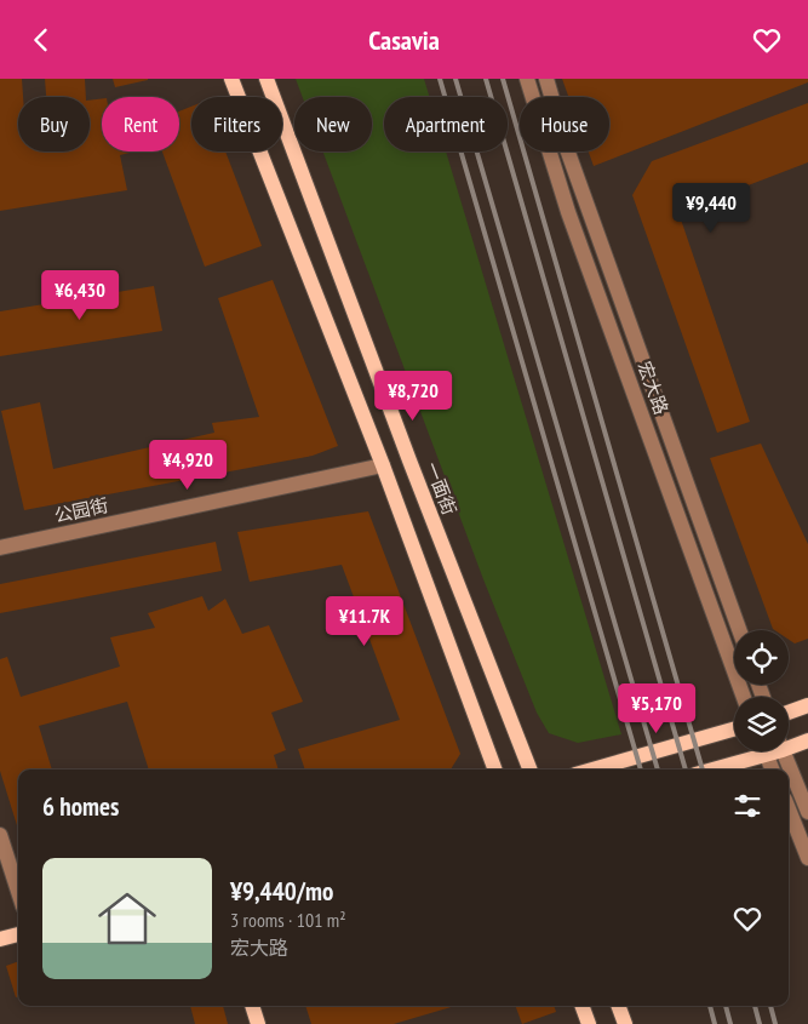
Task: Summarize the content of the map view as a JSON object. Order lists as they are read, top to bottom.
{
  "streets": {
    "main road": ["一面街"],
    "street": ["宏大路", "公园街"]
  },
  "page": {
    "header": "Casavia",
    "chip": [
      "Buy",
      "Rent",
      "Filters",
      "New",
      "Apartment",
      "House"
    ],
    "price": [
      "¥9,440",
      "¥6,430",
      "¥8,720",
      "¥4,920",
      "¥11.7K",
      "¥5,170"
    ],
    "heading": "6 homes",
    "list": [
      {
        "name": "¥9,440/mo",
        "note": "3 rooms · 101 m² · 宏大路"
      }
    ]
  }
}
